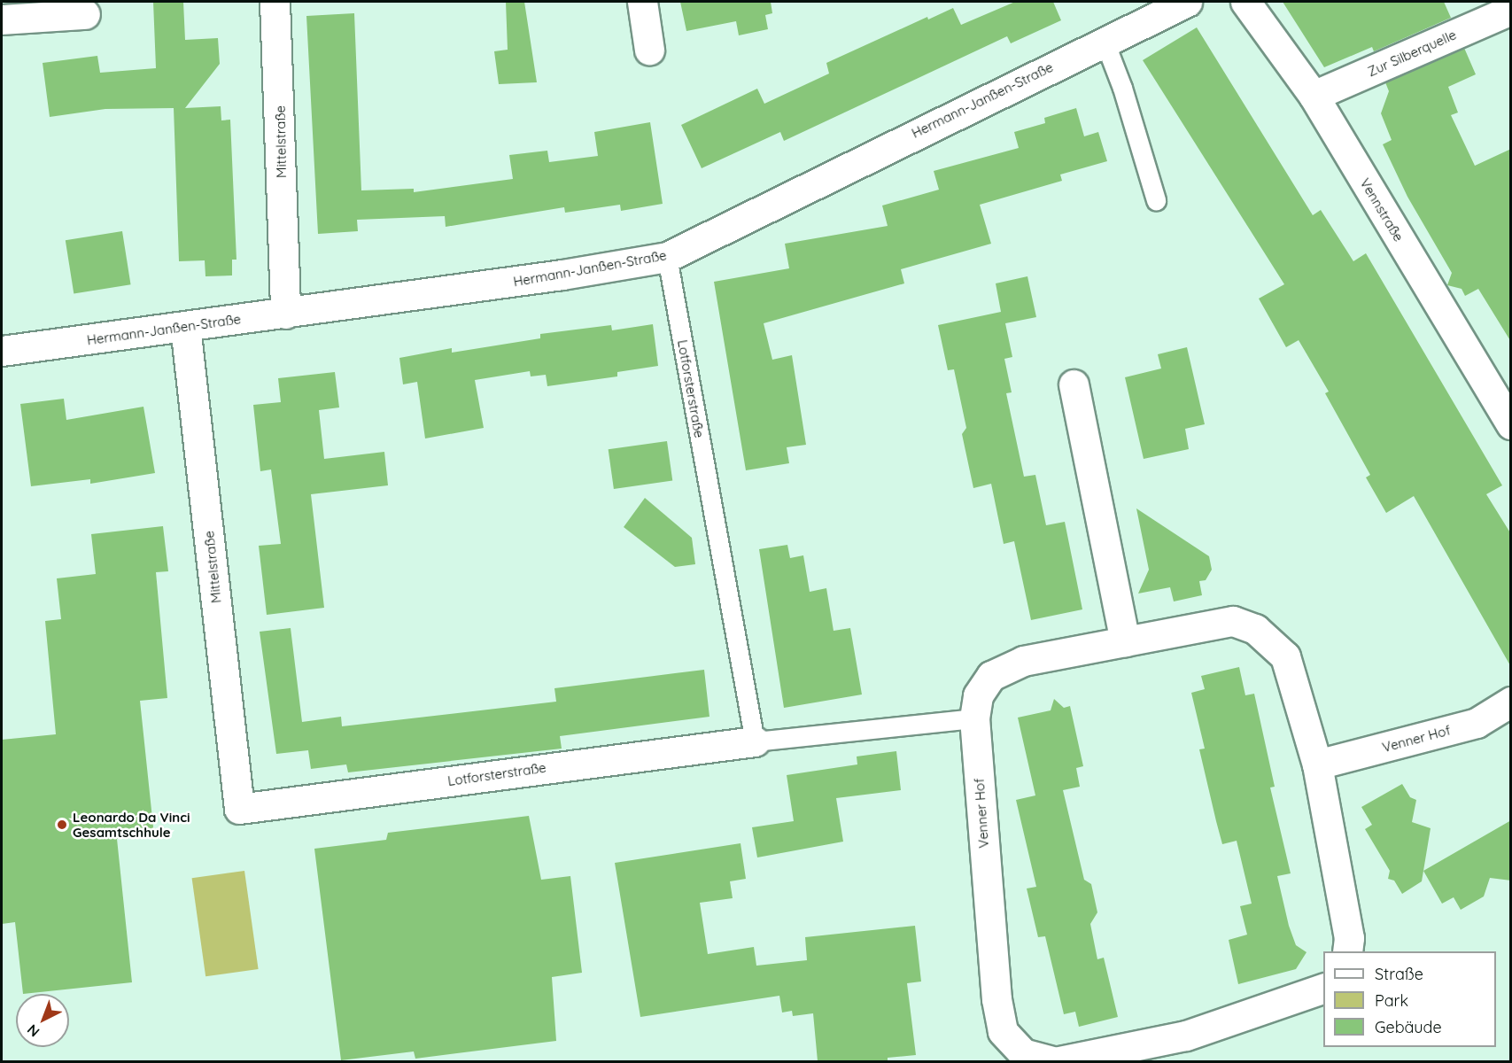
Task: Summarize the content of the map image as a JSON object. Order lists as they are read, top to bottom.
{
  "streets": {
    "street": [
      "Zur Silberquelle",
      "Hermann-Janßen-Straße",
      "Mittelstraße",
      "Vennstraße",
      "Lotforsterstraße",
      "Venner Hof"
    ]
  },
  "crossings": [
    ["Zur Silberquelle", "Vennstraße"],
    ["Hermann-Janßen-Straße", "Mittelstraße"],
    ["Hermann-Janßen-Straße", "Lotforsterstraße"],
    ["Mittelstraße", "Lotforsterstraße"],
    ["Lotforsterstraße", "Venner Hof"]
  ],
  "places": ["Leonardo Da Vinci Gesamtschhule"],
  "legend": ["Straße", "Park", "Gebäude"],
  "north": "bottom left"
}
